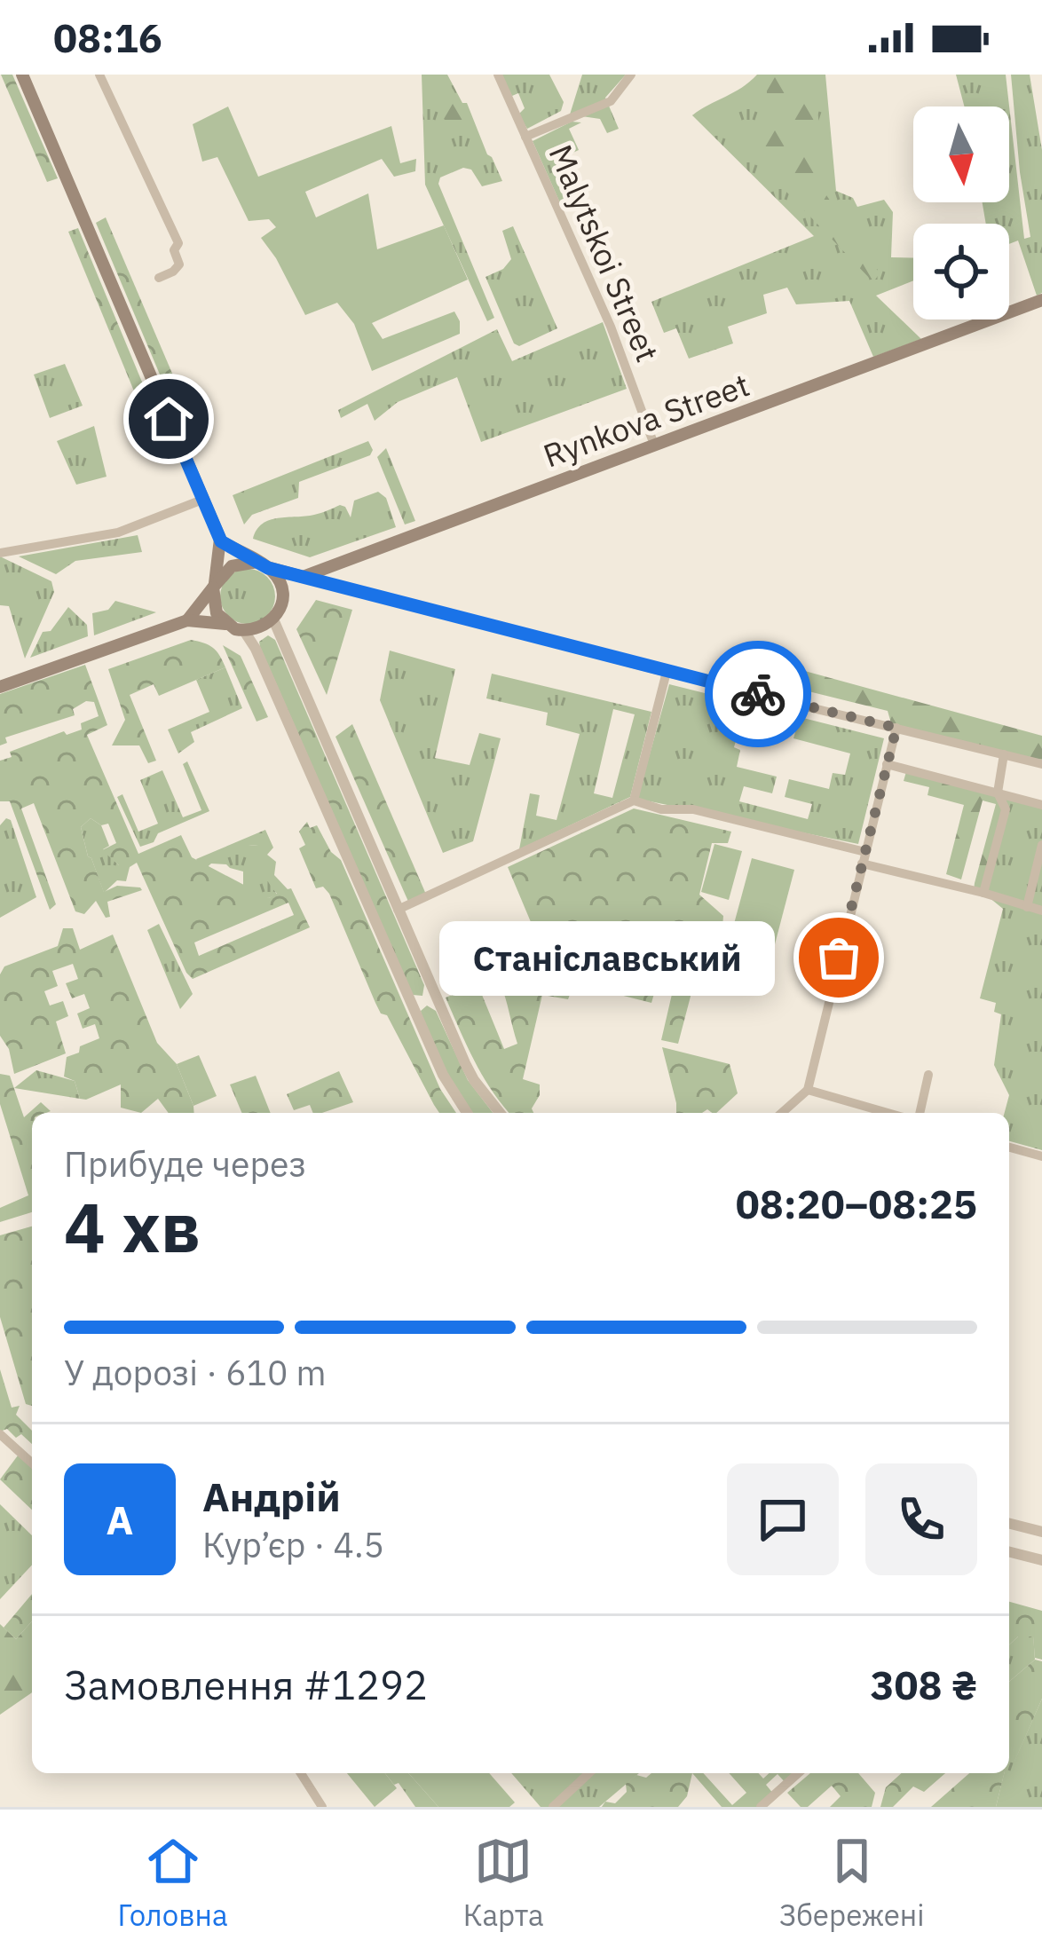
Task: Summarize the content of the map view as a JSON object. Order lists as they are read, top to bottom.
{
  "streets": {
    "main road": ["Rynkova Street"],
    "street": ["Malytskoi Street"]
  },
  "crossings": [
    ["Malytskoi Street", "Rynkova Street"]
  ],
  "places": ["Станіславський"],
  "north": "bottom",
  "page": {
    "status": "08:16",
    "bubble": "Станіславський",
    "heading": ["4 хв", "Прибуде через", "08:20–08:25"],
    "panel": [
      "Андрій",
      "Кур’єр · 4.5",
      "Замовлення #1292",
      "308 ₴"
    ],
    "bar": "У дорозі · 610 m",
    "round": "А",
    "tabs": ["Головна", "Карта", "Збережені"]
  }
}
